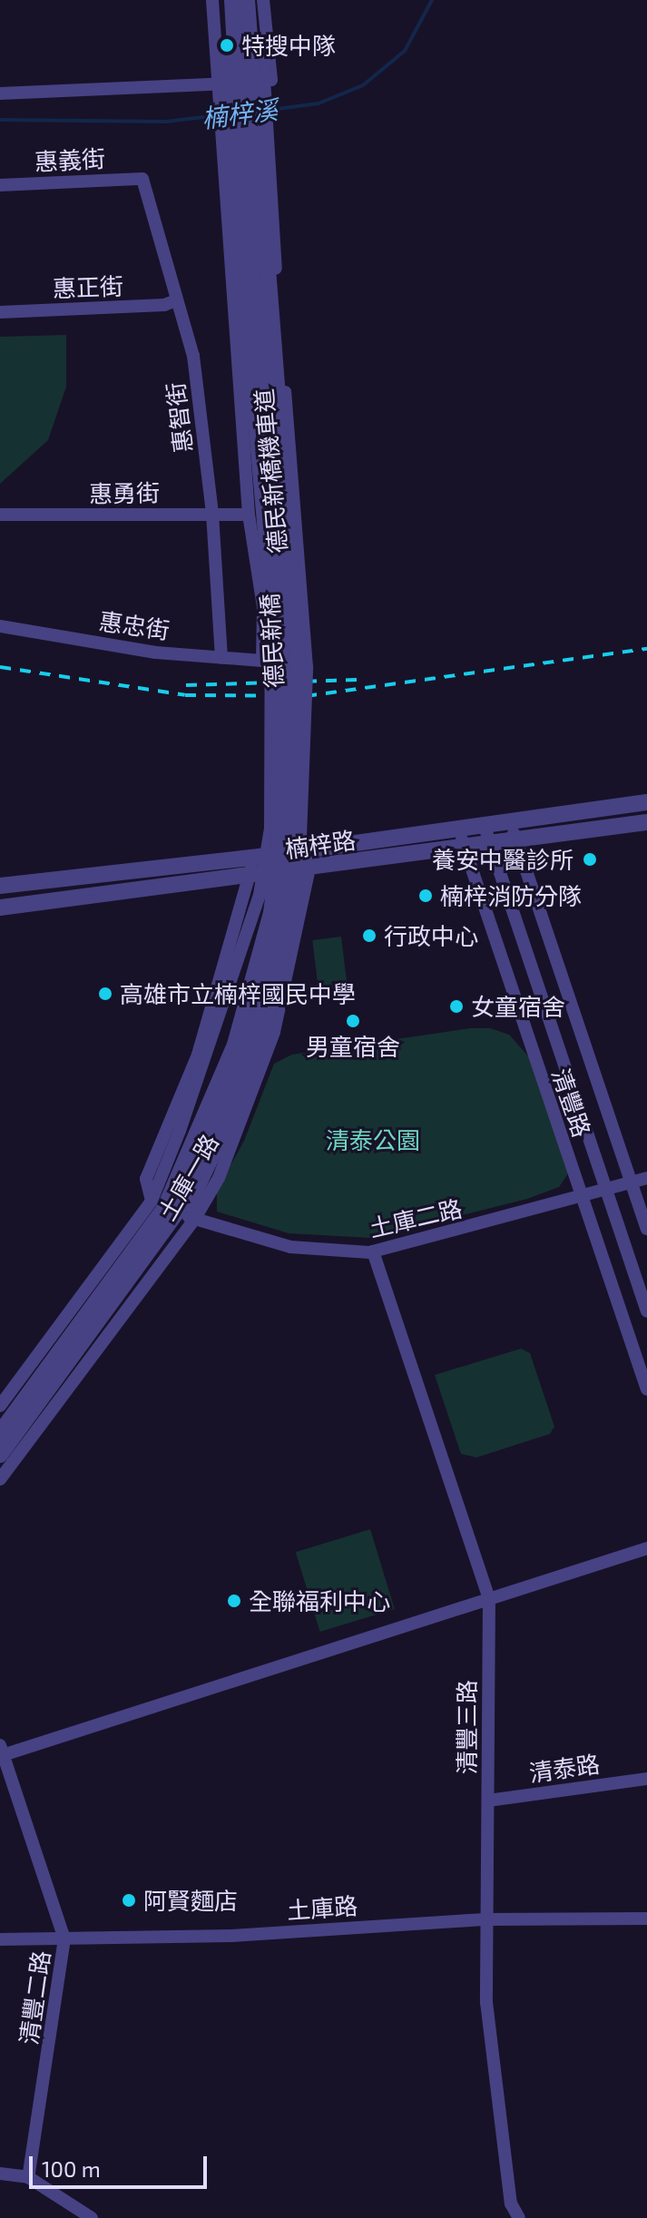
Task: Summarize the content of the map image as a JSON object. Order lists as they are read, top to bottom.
{
  "streets": {
    "street": [
      "惠義街",
      "惠正街",
      "惠智街",
      "德民新橋機車道",
      "惠勇街",
      "惠忠街",
      "德民新橋",
      "楠梓路",
      "清豐路",
      "土庫一路",
      "土庫二路",
      "清豐三路",
      "清泰路",
      "土庫路",
      "清豐二路"
    ]
  },
  "crossings": [
    ["惠義街", "惠智街"],
    ["惠正街", "惠智街"],
    ["惠智街", "惠勇街"],
    ["惠智街", "惠忠街"],
    ["德民新橋機車道", "德民新橋"],
    ["德民新橋機車道", "土庫一路"],
    ["德民新橋機車道", "土庫二路"],
    ["惠勇街", "惠忠街"],
    ["德民新橋", "土庫一路"],
    ["德民新橋", "土庫二路"],
    ["楠梓路", "清豐路"],
    ["楠梓路", "土庫一路"],
    ["清豐路", "土庫二路"],
    ["土庫一路", "土庫二路"],
    ["土庫二路", "清豐三路"],
    ["清豐三路", "清泰路"],
    ["清豐三路", "土庫路"],
    ["土庫路", "清豐二路"]
  ],
  "water": ["楠梓溪"],
  "parks": ["清泰公園"],
  "places": [
    "特搜中隊",
    "養安中醫診所",
    "楠梓消防分隊",
    "行政中心",
    "高雄市立楠梓國民中學",
    "女童宿舍",
    "男童宿舍",
    "全聯福利中心",
    "阿賢麵店"
  ],
  "scale_bar": "100 m"
}
